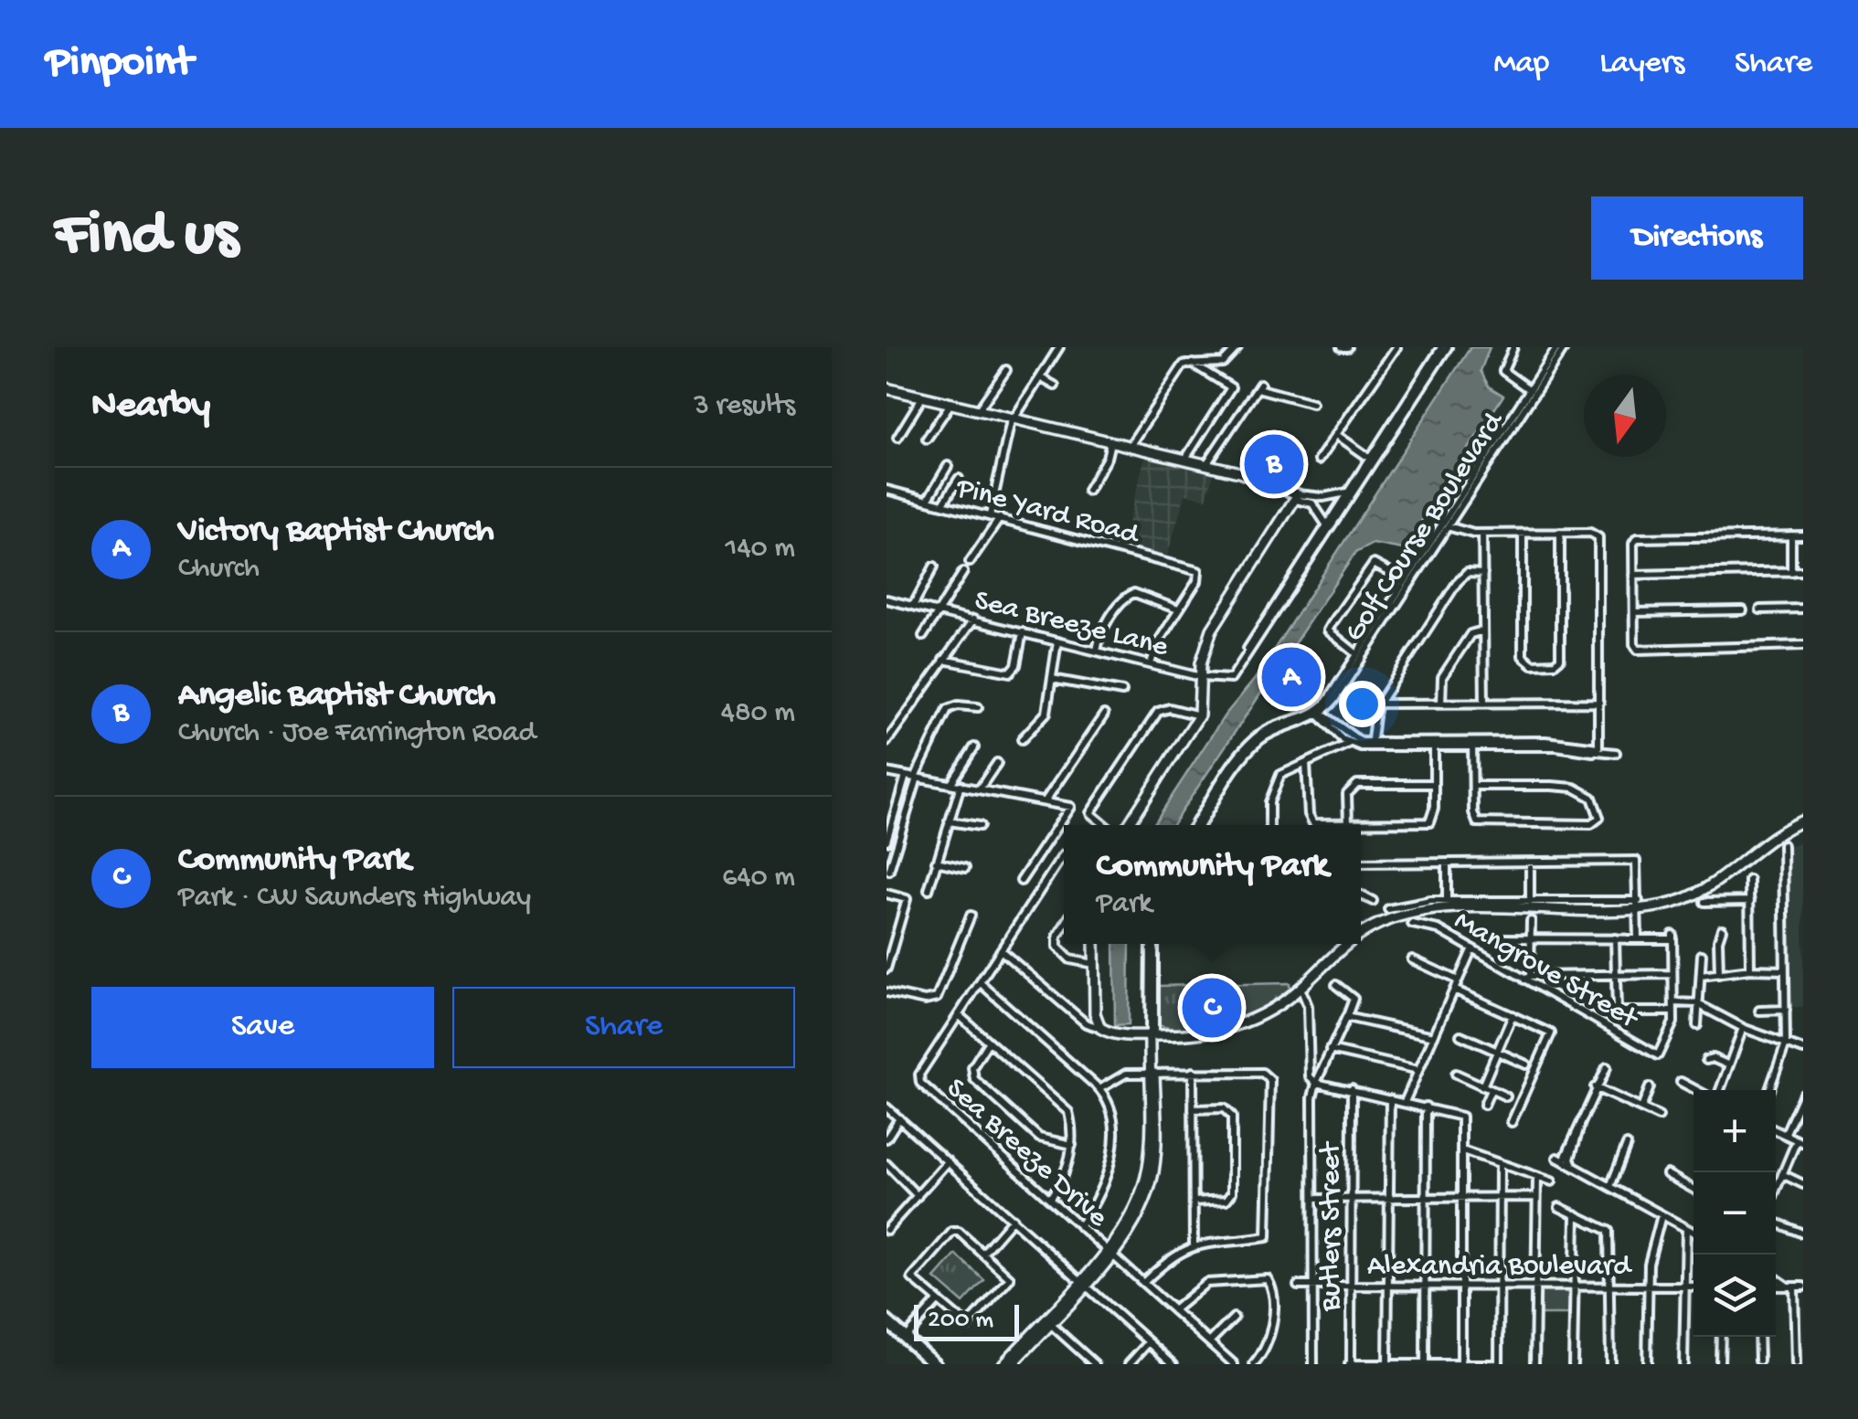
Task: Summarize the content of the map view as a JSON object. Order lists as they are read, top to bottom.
{
  "streets": {
    "street": [
      "Pine Yard Road",
      "Golf Course Boulevard",
      "Sea Breeze Lane",
      "Mangrove Street",
      "Sea Breeze Drive",
      "Butlers Street",
      "Alexandria Boulevard"
    ]
  },
  "crossings": [
    ["Butlers Street", "Alexandria Boulevard"]
  ],
  "scale_bar": "200 m",
  "north": "bottom",
  "page": {
    "header": "Pinpoint",
    "nav": ["Map", "Layers", "Share"],
    "buttons": [
      "Directions",
      ["Save", "Share"]
    ],
    "title": "Find us",
    "heading": ["Nearby", "3 results"],
    "pins": ["B", "A", "C"],
    "list": [
      {
        "mark": "A",
        "name": "Victory Baptist Church",
        "note": "Church",
        "value": "140 m"
      },
      {
        "mark": "B",
        "name": "Angelic Baptist Church",
        "note": "Church · Joe Farrington Road",
        "value": "480 m"
      },
      {
        "mark": "C",
        "name": "Community Park",
        "note": "Park · CW Saunders Highway",
        "value": "640 m"
      }
    ],
    "popup": ["Community Park", "Park"],
    "map_buttons": ["+", "−"],
    "scale": "200 m"
  }
}
